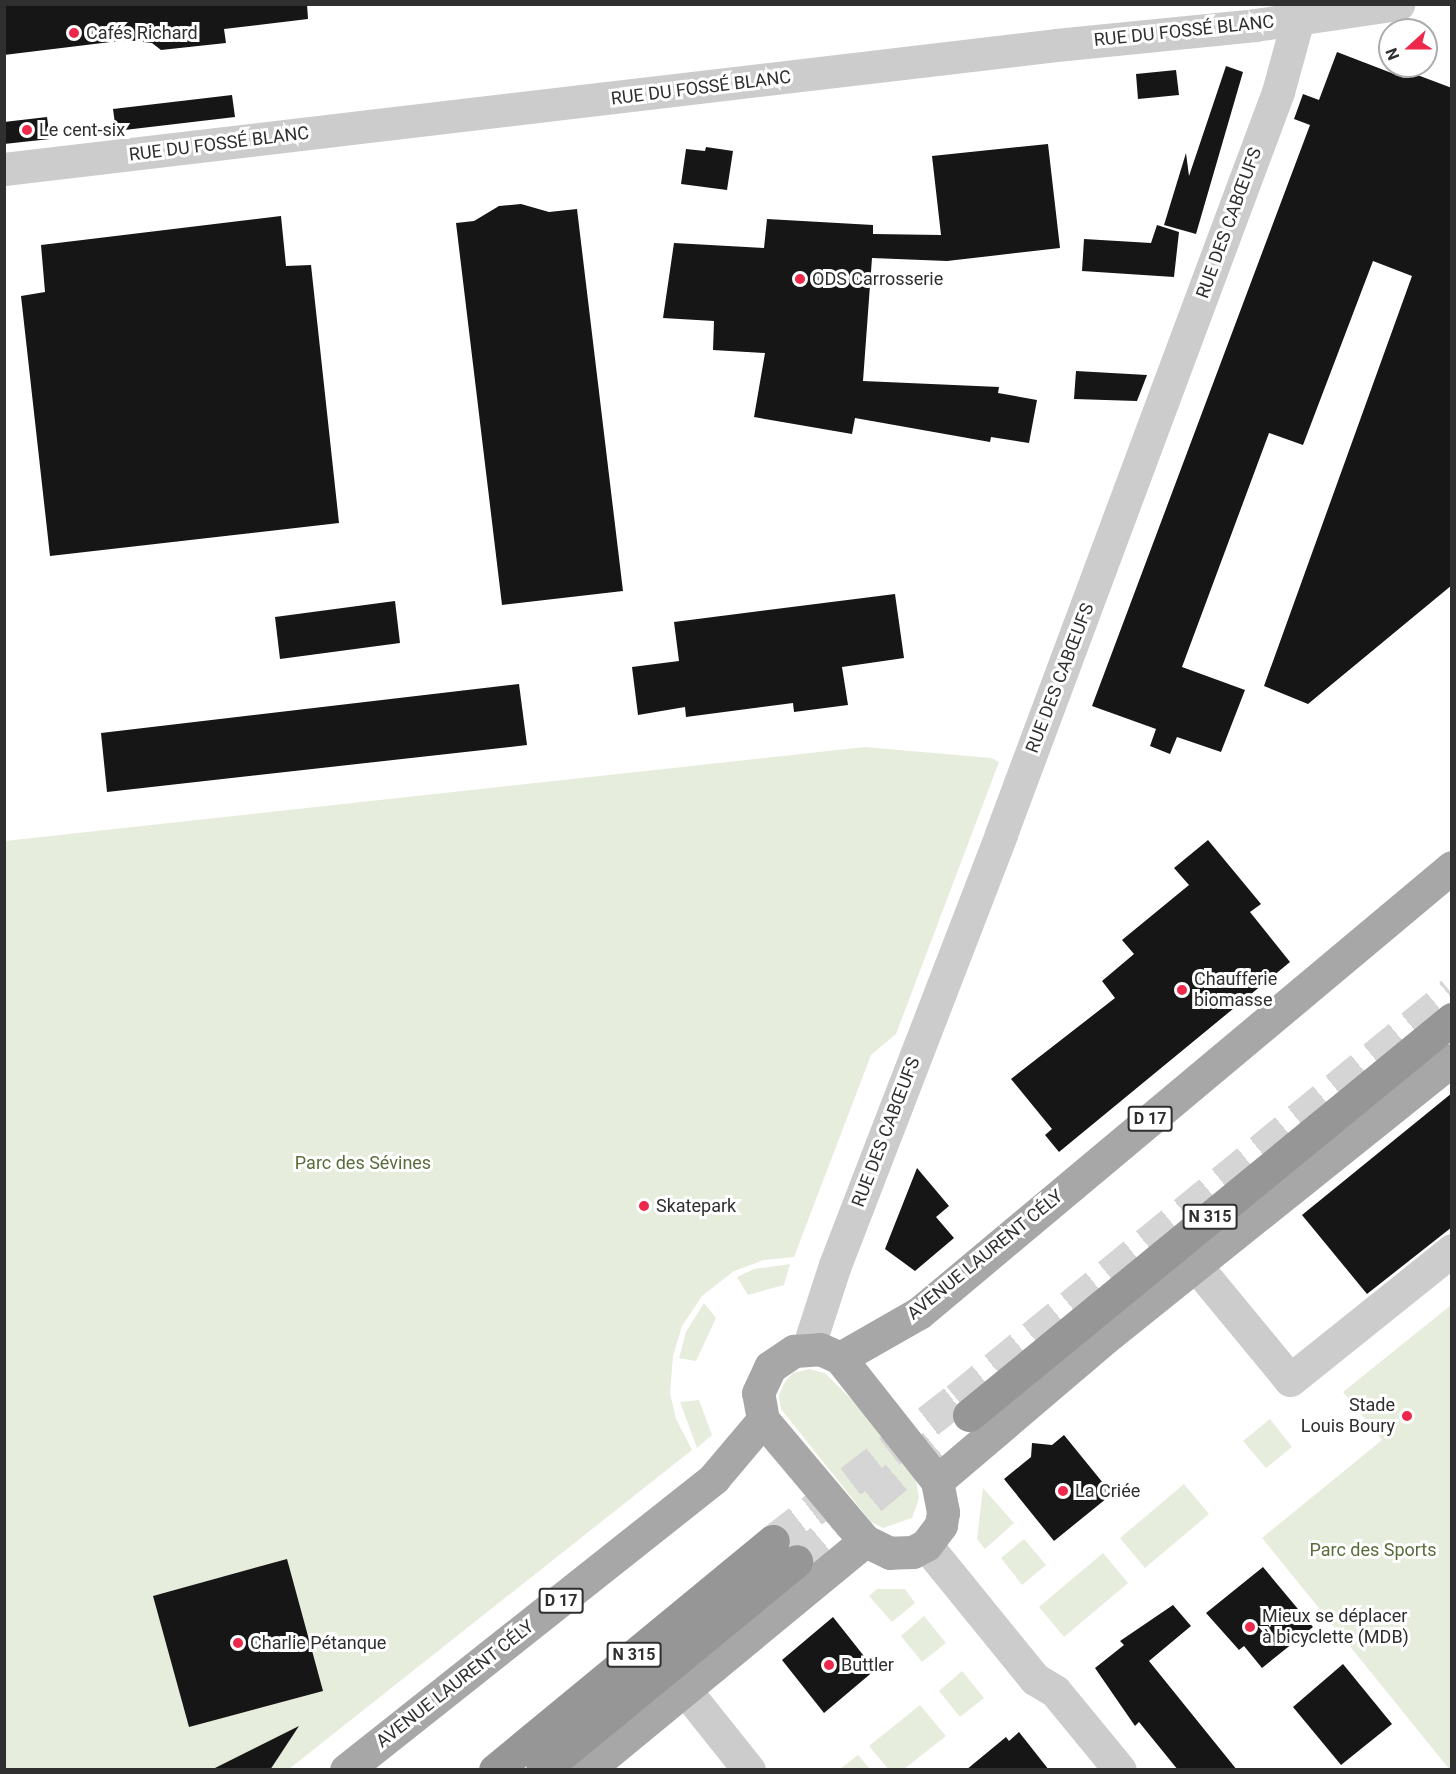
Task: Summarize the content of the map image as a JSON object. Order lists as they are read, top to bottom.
{
  "streets": {
    "highway": ["N 315"],
    "main road": ["D 17", "AVENUE LAURENT CÉLY"],
    "street": ["RUE DU FOSSÉ BLANC", "RUE DES CABŒUFS"]
  },
  "crossings": [
    ["RUE DU FOSSÉ BLANC", "RUE DES CABŒUFS"]
  ],
  "parks": ["Parc des Sévines", "Parc des Sports"],
  "places": [
    "Cafés Richard",
    "Le cent-six",
    "ODS Carrosserie",
    "Chaufferie biomasse",
    "Skatepark",
    "Stade Louis Boury",
    "La Criée",
    "Mieux se déplacer à bicyclette (MDB)",
    "Charlie Pétanque",
    "Buttler"
  ],
  "north": "left"
}
